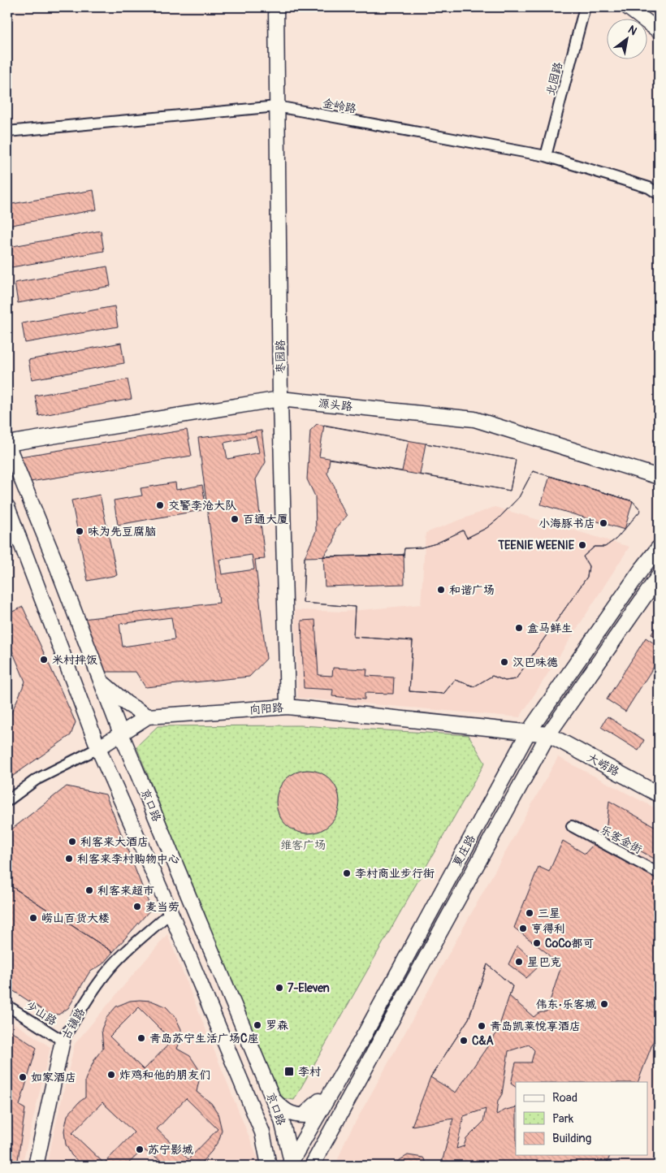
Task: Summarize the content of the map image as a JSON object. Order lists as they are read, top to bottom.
{
  "streets": {
    "main road": [
      "枣园路",
      "源头路",
      "向阳路",
      "大崂路",
      "京口路",
      "夏庄路",
      "古镇路"
    ],
    "street": [
      "北园路",
      "金岭路",
      "乐客金街",
      "少山路"
    ]
  },
  "crossings": [
    ["北园路", "金岭路"],
    ["金岭路", "枣园路"],
    ["枣园路", "源头路"],
    ["枣园路", "向阳路"],
    ["源头路", "京口路"],
    ["向阳路", "大崂路"],
    ["向阳路", "京口路"],
    ["向阳路", "夏庄路"],
    ["大崂路", "夏庄路"],
    ["京口路", "夏庄路"],
    ["京口路", "古镇路"],
    ["少山路", "古镇路"]
  ],
  "parks": ["维客广场"],
  "places": {
    "other": [
      "交警李沧大队",
      "百通大厦",
      "小海豚书店",
      "味为先豆腐脑",
      "TEENIE WEENIE",
      "和谐广场",
      "盒马鲜生",
      "米村拌饭",
      "汉巴味德",
      "利客来大酒店",
      "利客来李村购物中心",
      "李村商业步行街",
      "利客来超市",
      "麦当劳",
      "三星",
      "崂山百货大楼",
      "亨得利",
      "CoCo都可",
      "星巴克",
      "7-Eleven",
      "伟东·乐客城",
      "罗森",
      "青岛凯莱悦享酒店",
      "青岛苏宁生活广场C座",
      "C&A",
      "炸鸡和他的朋友们",
      "如家酒店",
      "苏宁影城"
    ],
    "transit": ["李村"]
  },
  "legend": ["Road", "Park", "Building"],
  "north": "top right"
}
